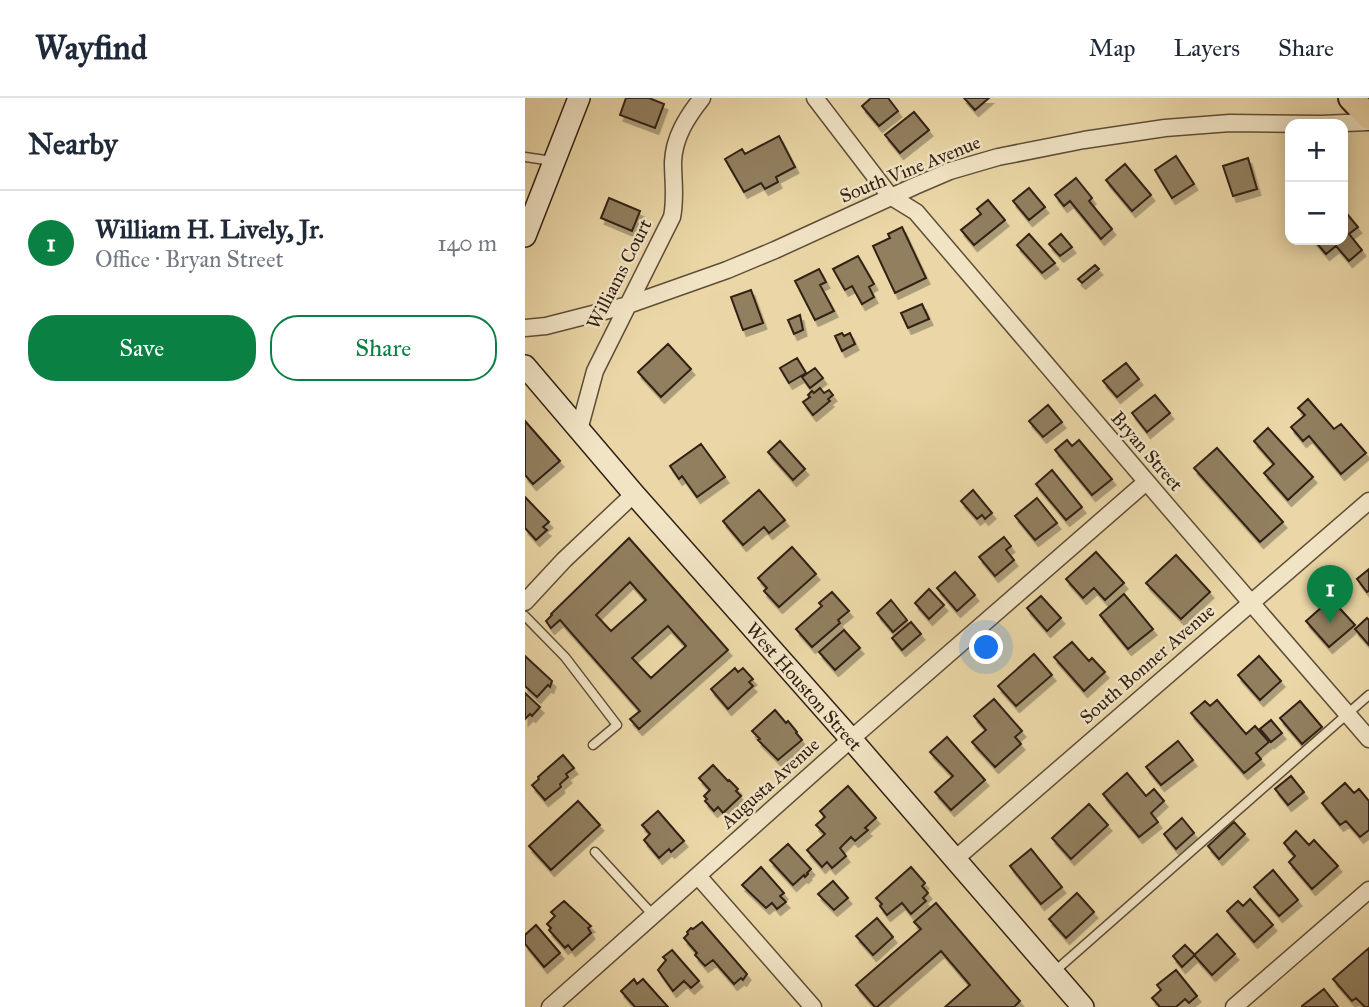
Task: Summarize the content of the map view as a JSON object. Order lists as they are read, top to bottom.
{
  "streets": {
    "street": [
      "South Vine Avenue",
      "Williams Court",
      "Bryan Street",
      "South Bonner Avenue",
      "West Houston Street",
      "Augusta Avenue"
    ]
  },
  "crossings": [
    ["South Vine Avenue", "Williams Court"],
    ["South Vine Avenue", "Bryan Street"],
    ["Williams Court", "West Houston Street"],
    ["Bryan Street", "South Bonner Avenue"],
    ["Bryan Street", "Augusta Avenue"],
    ["South Bonner Avenue", "West Houston Street"],
    ["West Houston Street", "Augusta Avenue"]
  ],
  "page": {
    "header": "Wayfind",
    "nav": ["Map", "Layers", "Share"],
    "heading": "Nearby",
    "map_buttons": ["+", "−"],
    "list": [
      {
        "mark": "1",
        "name": "William H. Lively, Jr.",
        "note": "Office · Bryan Street",
        "value": "140 m"
      }
    ],
    "buttons": ["Save", "Share"],
    "pins": "1"
  }
}
